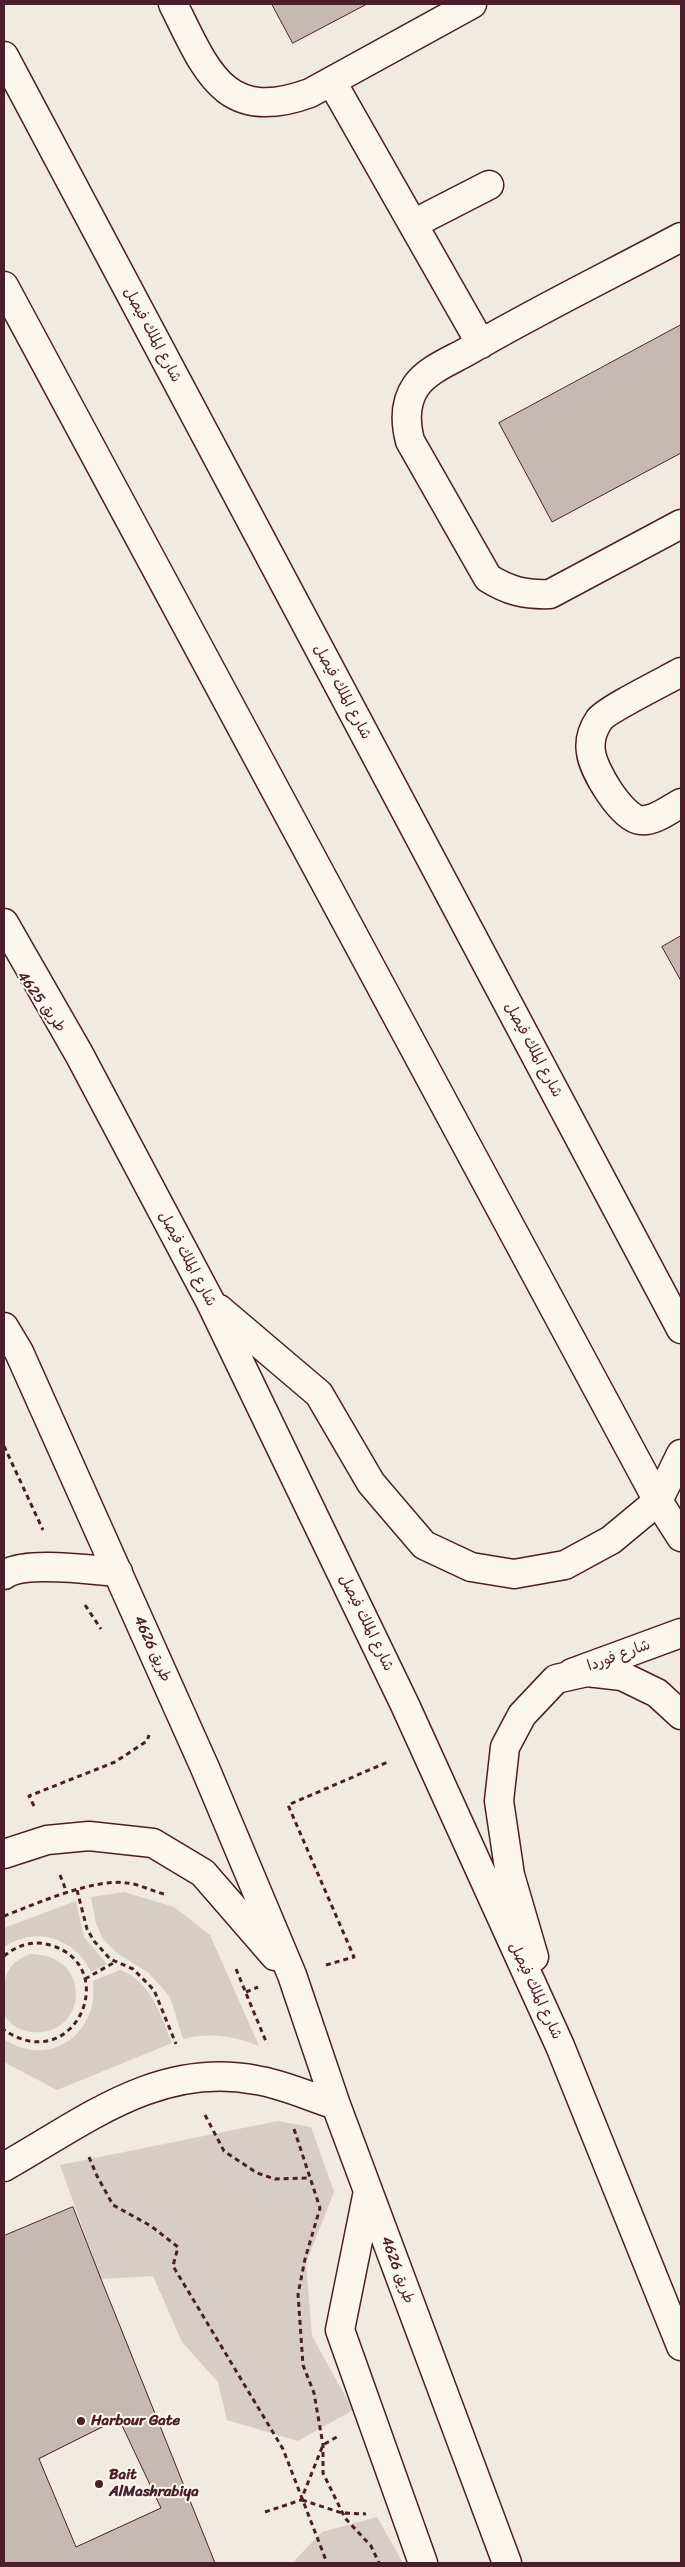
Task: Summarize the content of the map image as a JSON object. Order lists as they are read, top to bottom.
{
  "streets": {
    "main road": [
      "شارع الملك فيصل",
      "طريق 4625",
      "طريق 4626",
      "شارع فوردا"
    ]
  },
  "crossings": [
    ["شارع الملك فيصل", "طريق 4625"]
  ],
  "places": ["Harbour Gate", "Bait AlMashrabiya"]
}
